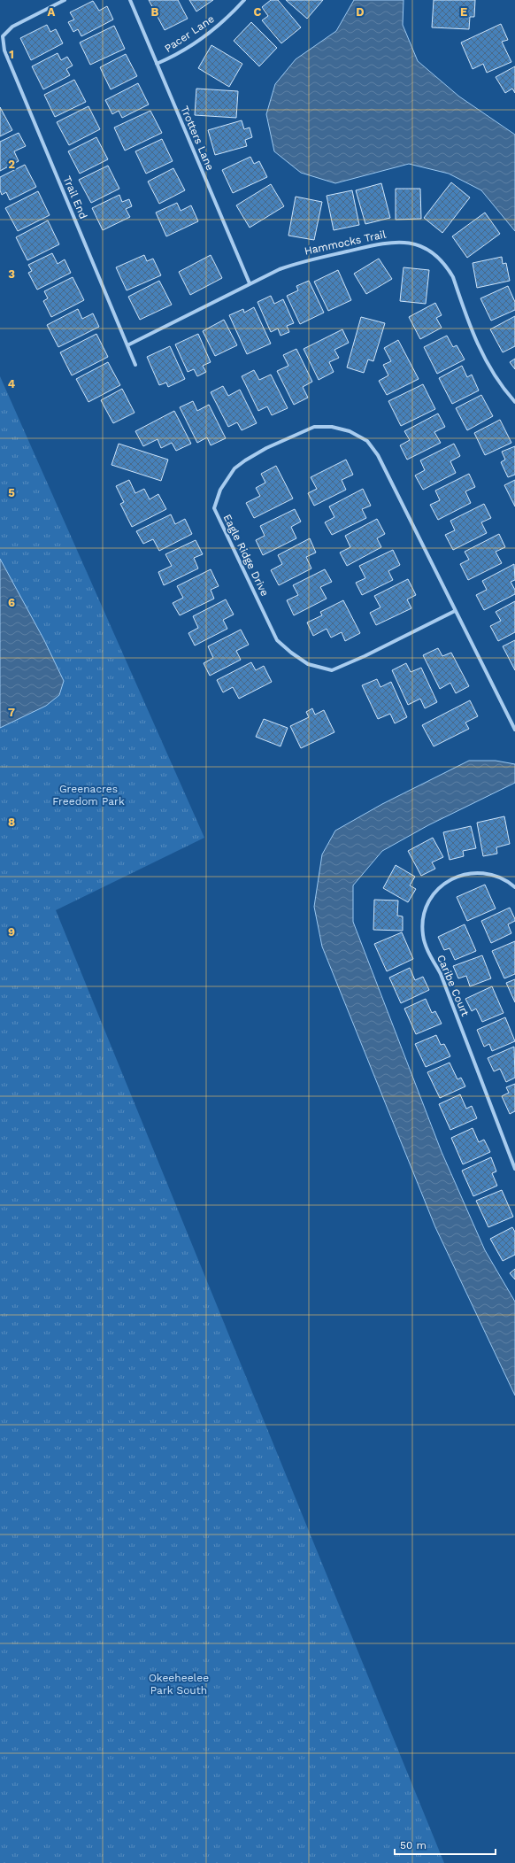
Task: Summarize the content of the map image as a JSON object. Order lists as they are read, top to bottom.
{
  "streets": {
    "street": [
      "Pacer Lane",
      "Trotters Lane",
      "Trail End",
      "Hammocks Trail",
      "Eagle Ridge Drive",
      "Caribe Court"
    ]
  },
  "crossings": [
    ["Pacer Lane", "Trotters Lane"],
    ["Trotters Lane", "Hammocks Trail"],
    ["Trail End", "Hammocks Trail"]
  ],
  "parks": ["Greenacres Freedom Park", "Okeeheelee Park South"],
  "scale_bar": "50 m",
  "grid": {
    "columns": [
      "A",
      "B",
      "C",
      "D",
      "E"
    ],
    "rows": [
      "1",
      "2",
      "3",
      "4",
      "5",
      "6",
      "7",
      "8",
      "9"
    ]
  }
}
